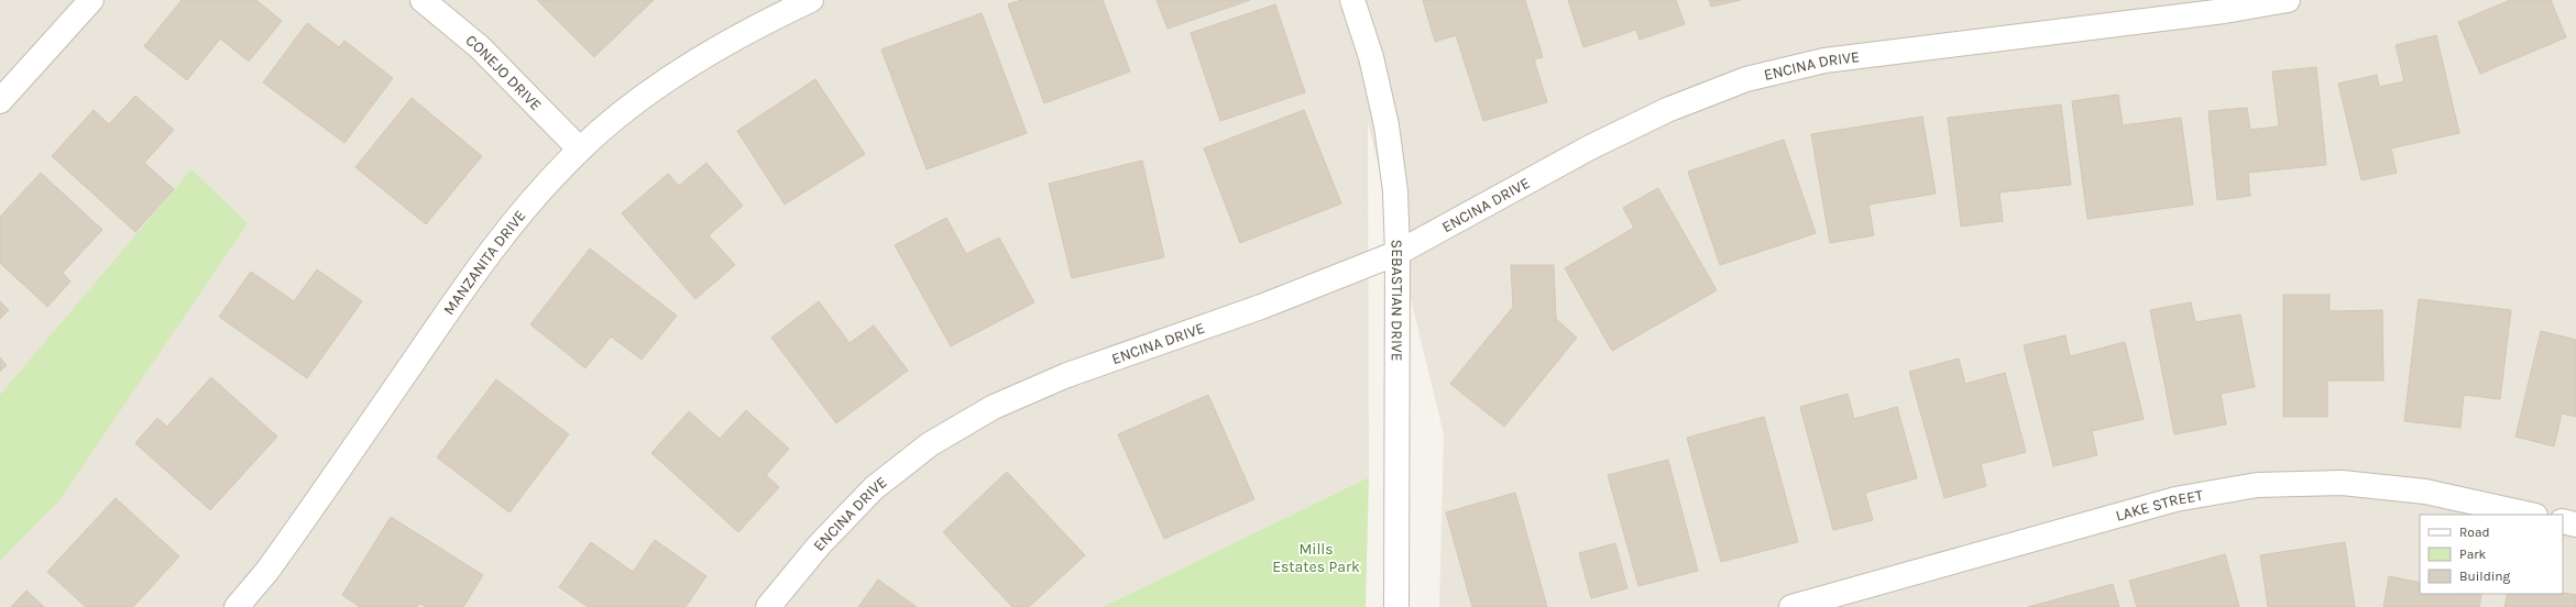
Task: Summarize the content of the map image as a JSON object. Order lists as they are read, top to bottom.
{
  "streets": {
    "street": [
      "ENCINA DRIVE",
      "CONEJO DRIVE",
      "MANZANITA DRIVE",
      "SEBASTIAN DRIVE",
      "LAKE STREET"
    ]
  },
  "crossings": [
    ["ENCINA DRIVE", "SEBASTIAN DRIVE"],
    ["CONEJO DRIVE", "MANZANITA DRIVE"]
  ],
  "parks": ["Mills Estates Park"],
  "legend": ["Road", "Park", "Building"]
}
